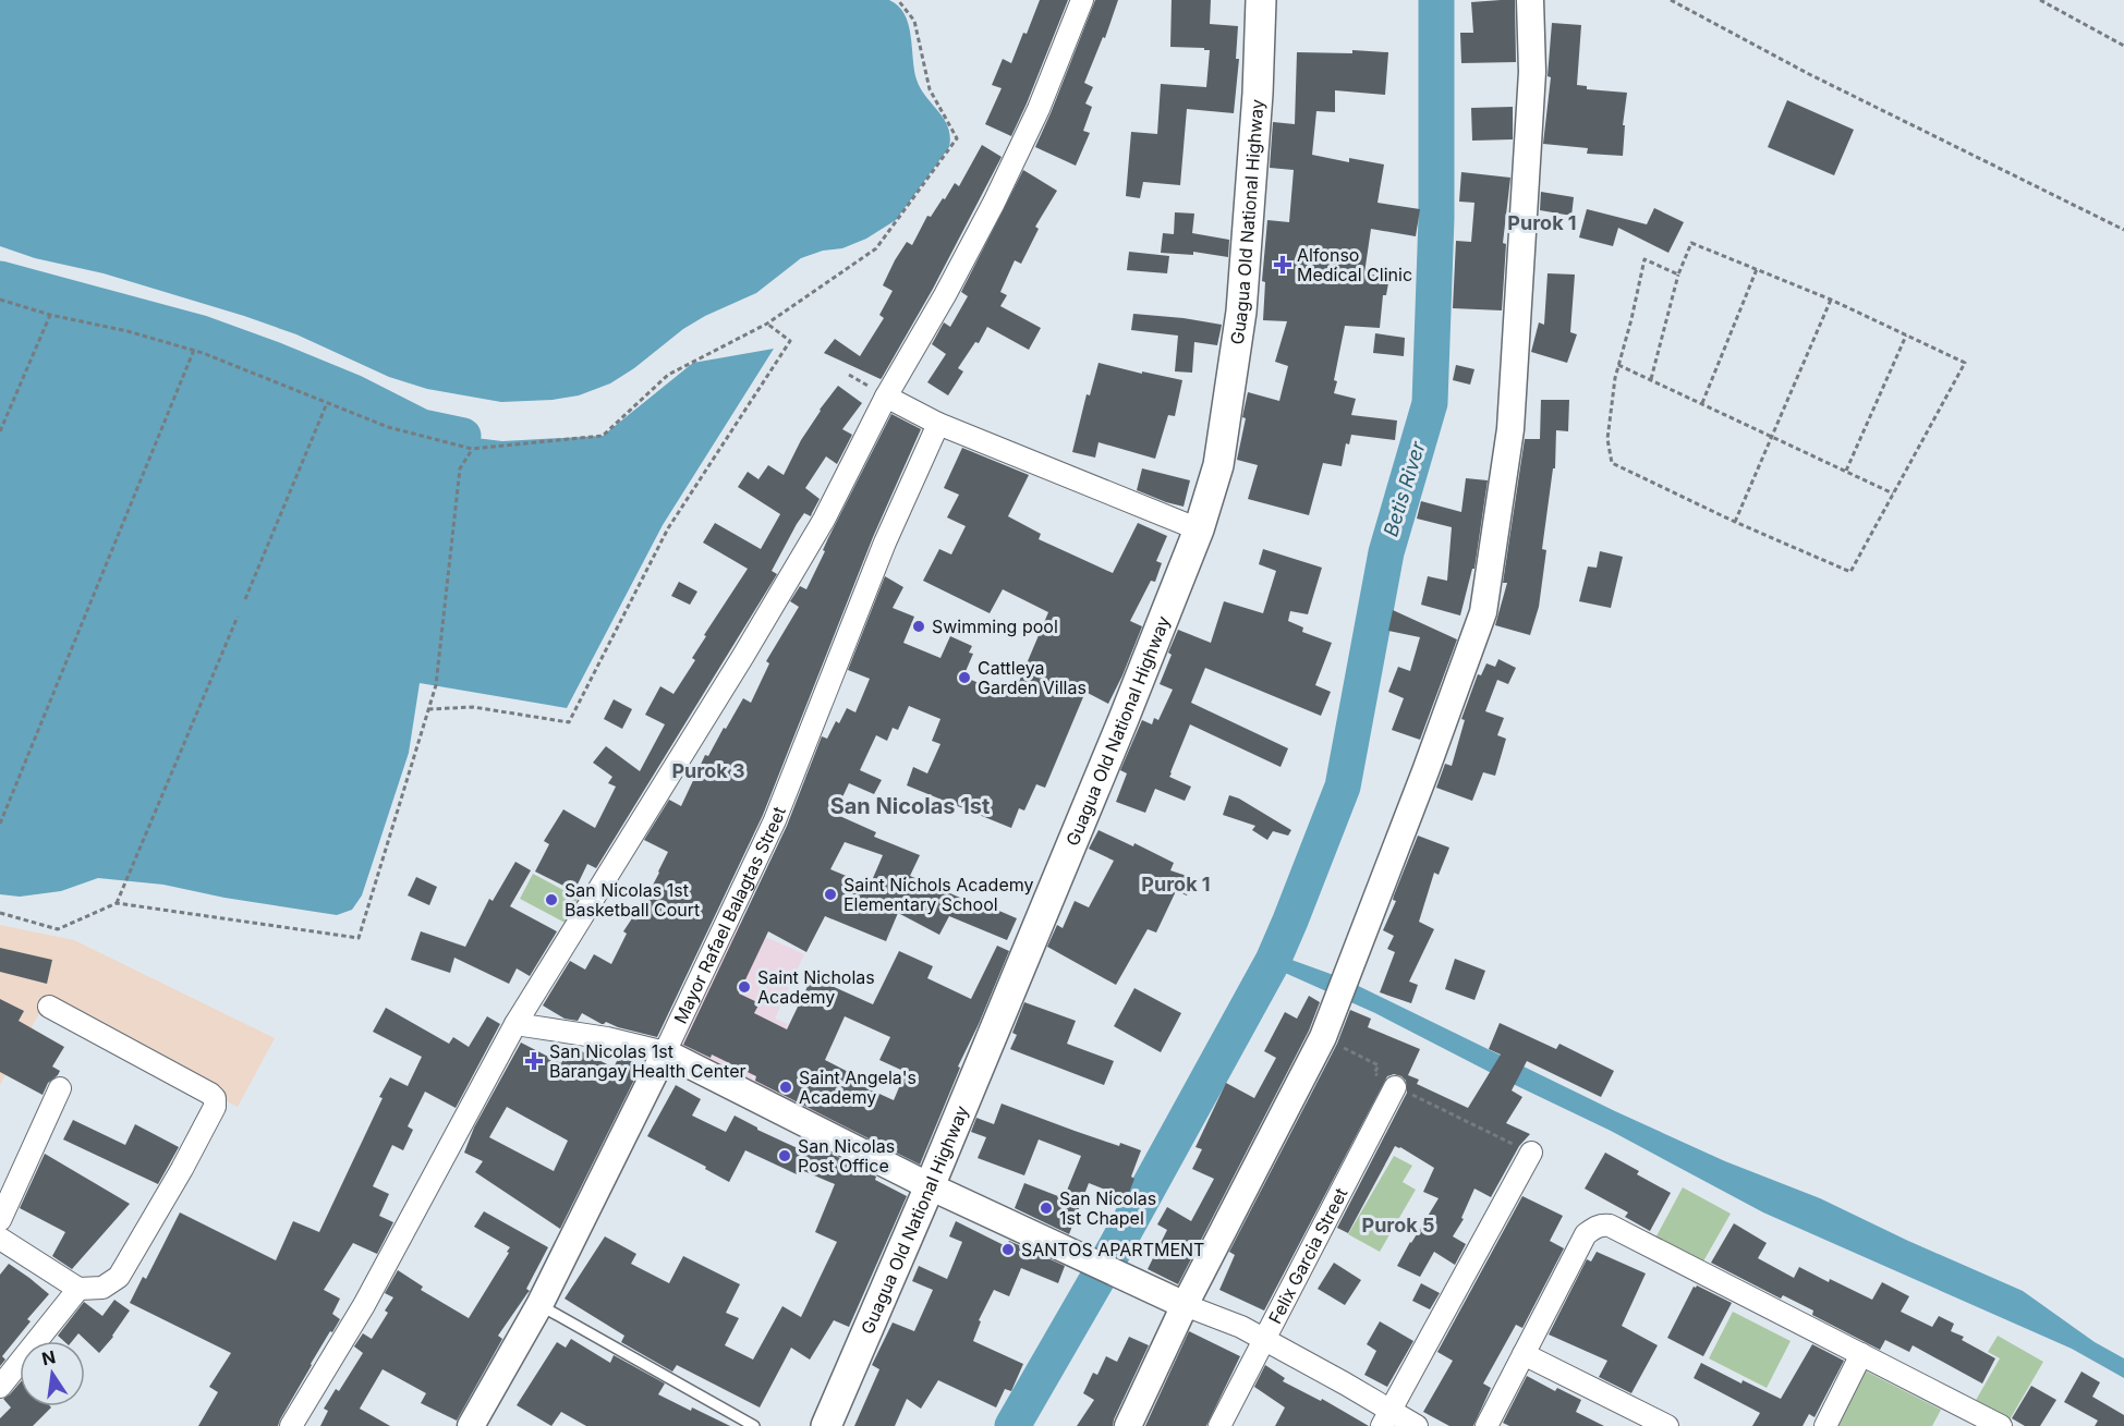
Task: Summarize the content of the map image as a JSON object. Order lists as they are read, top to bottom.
{
  "streets": {
    "main road": ["Guagua Old National Highway"],
    "street": ["Mayor Rafael Balagtas Street", "Felix Garcia Street"]
  },
  "districts": [
    "Purok 1",
    "Purok 3",
    "San Nicolas 1st",
    "Purok 1",
    "Purok 5"
  ],
  "water": ["Betis River"],
  "places": {
    "health": ["Alfonso Medical Clinic", "San Nicolas 1st Barangay Health Center"],
    "other": [
      "Swimming pool",
      "Cattleya Garden Villas",
      "Saint Nichols Academy Elementary School",
      "San Nicolas 1st Basketball Court",
      "Saint Nicholas Academy",
      "Saint Angela's Academy",
      "San Nicolas Post Office",
      "San Nicolas 1st Chapel",
      "SANTOS APARTMENT"
    ]
  },
  "north": "top"
}
